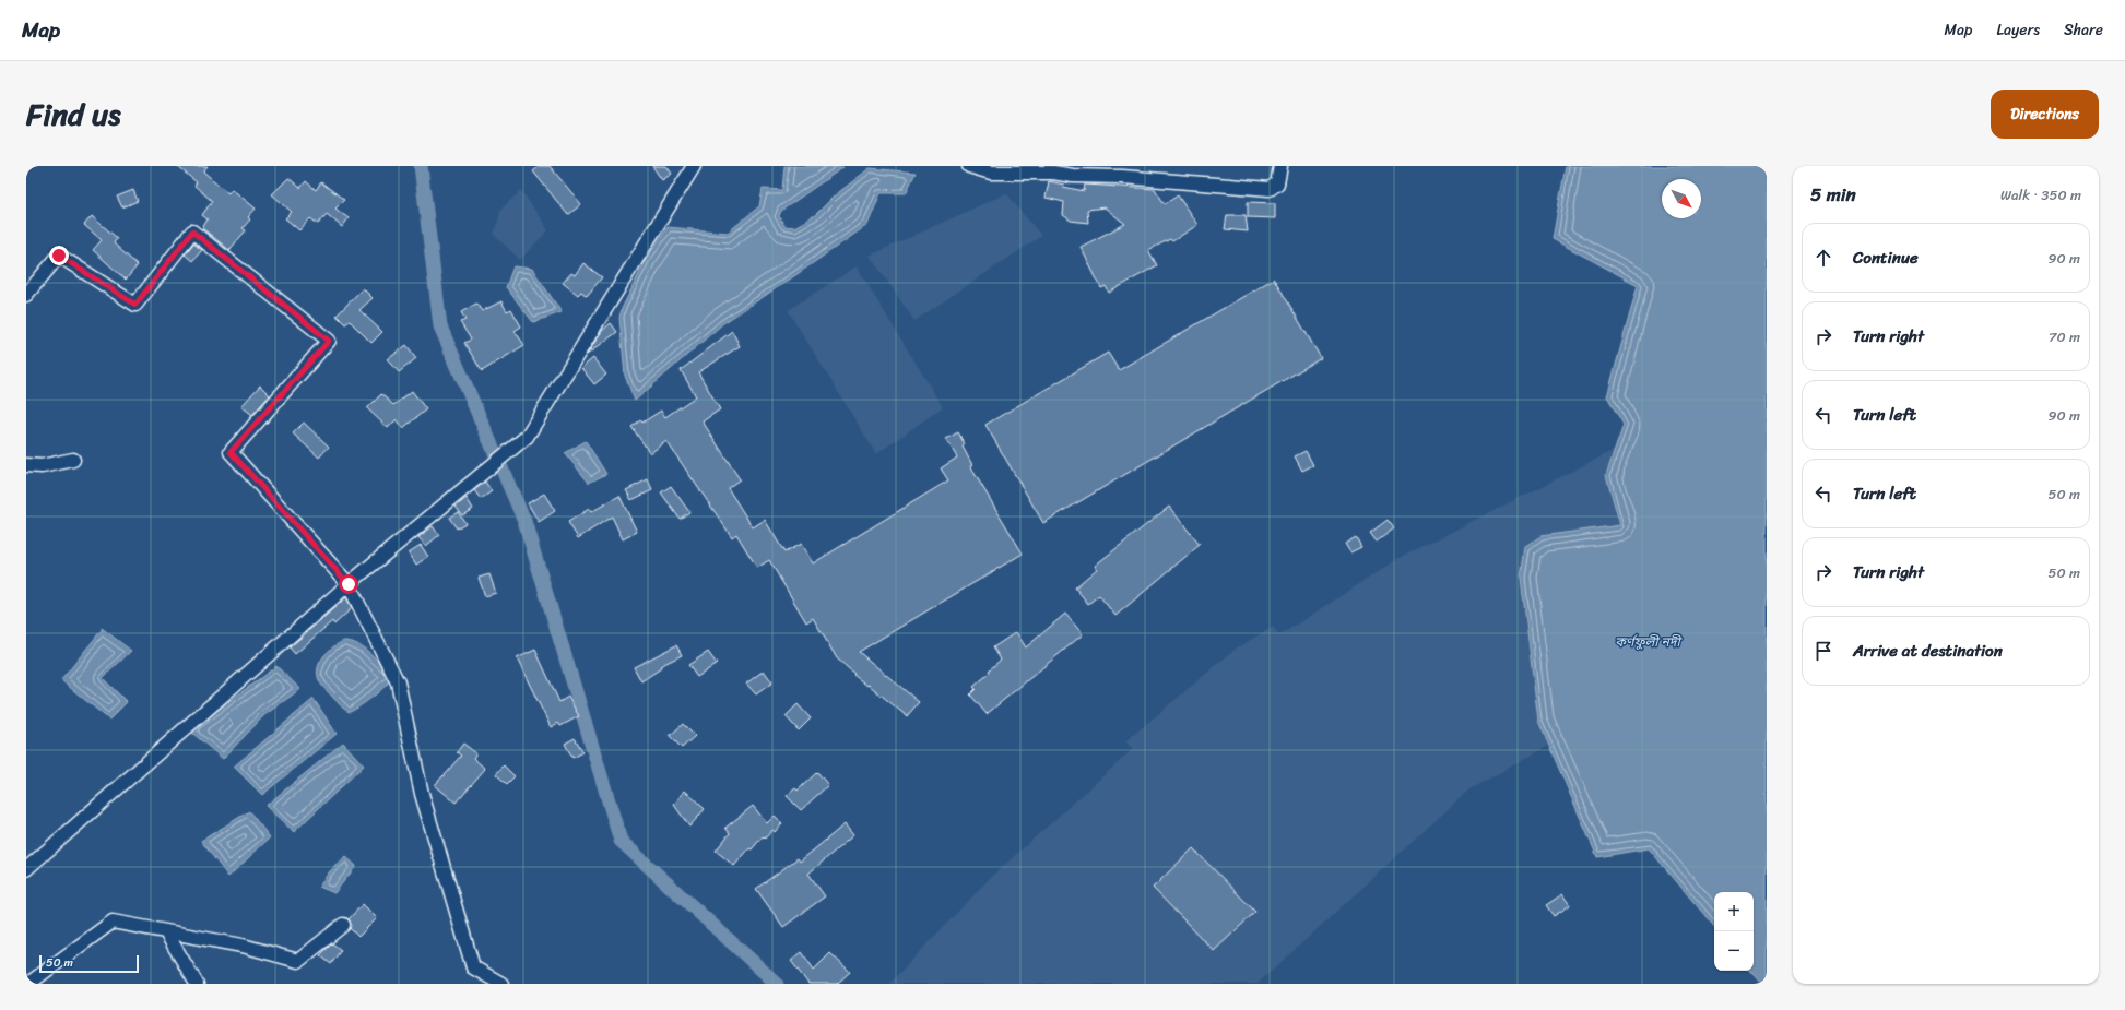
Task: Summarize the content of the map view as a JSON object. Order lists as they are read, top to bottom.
{
  "water": ["কর্ণফুলী নদী"],
  "scale_bar": "50 m",
  "north": "bottom right",
  "page": {
    "header": "Map",
    "nav": ["Map", "Layers", "Share"],
    "title": "Find us",
    "buttons": "Directions",
    "heading": ["5 min", "Walk · 350 m"],
    "list": [
      ["Continue", "90 m"],
      ["Turn right", "70 m"],
      ["Turn left", "90 m"],
      ["Turn left", "50 m"],
      ["Turn right", "50 m"],
      "Arrive at destination"
    ],
    "map_buttons": ["+", "−"],
    "scale": "50 m"
  }
}
